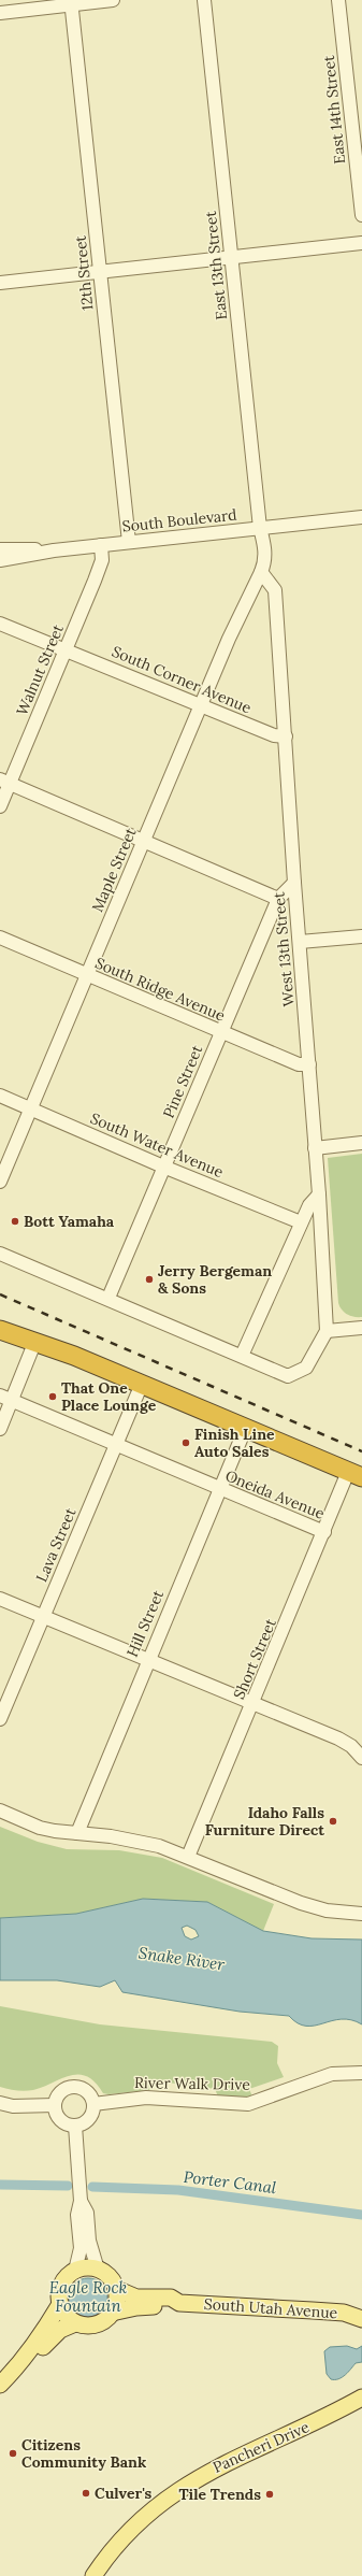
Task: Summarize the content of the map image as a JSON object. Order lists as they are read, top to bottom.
{
  "streets": {
    "main road": ["South Utah Avenue", "Pancheri Drive"],
    "street": [
      "East 14th Street",
      "East 13th Street",
      "12th Street",
      "South Boulevard",
      "Walnut Street",
      "South Corner Avenue",
      "Maple Street",
      "West 13th Street",
      "South Ridge Avenue",
      "Pine Street",
      "South Water Avenue",
      "Oneida Avenue",
      "Lava Street",
      "Hill Street",
      "Short Street",
      "River Walk Drive"
    ]
  },
  "crossings": [
    ["East 13th Street", "South Boulevard"],
    ["12th Street", "South Boulevard"],
    ["South Boulevard", "Walnut Street"],
    ["Walnut Street", "South Corner Avenue"],
    ["South Corner Avenue", "Maple Street"],
    ["South Corner Avenue", "West 13th Street"],
    ["Maple Street", "West 13th Street"],
    ["Maple Street", "South Ridge Avenue"],
    ["Maple Street", "South Water Avenue"],
    ["West 13th Street", "South Ridge Avenue"],
    ["West 13th Street", "Pine Street"],
    ["South Ridge Avenue", "Pine Street"],
    ["Pine Street", "South Water Avenue"],
    ["Oneida Avenue", "Lava Street"],
    ["Oneida Avenue", "Hill Street"],
    ["Oneida Avenue", "Short Street"]
  ],
  "water": ["Snake River", "Porter Canal", "Eagle Rock Fountain"],
  "places": [
    "Bott Yamaha",
    "Jerry Bergeman & Sons",
    "That One Place Lounge",
    "Finish Line Auto Sales",
    "Idaho Falls Furniture Direct",
    "Citizens Community Bank",
    "Culver's",
    "Tile Trends"
  ]
}
